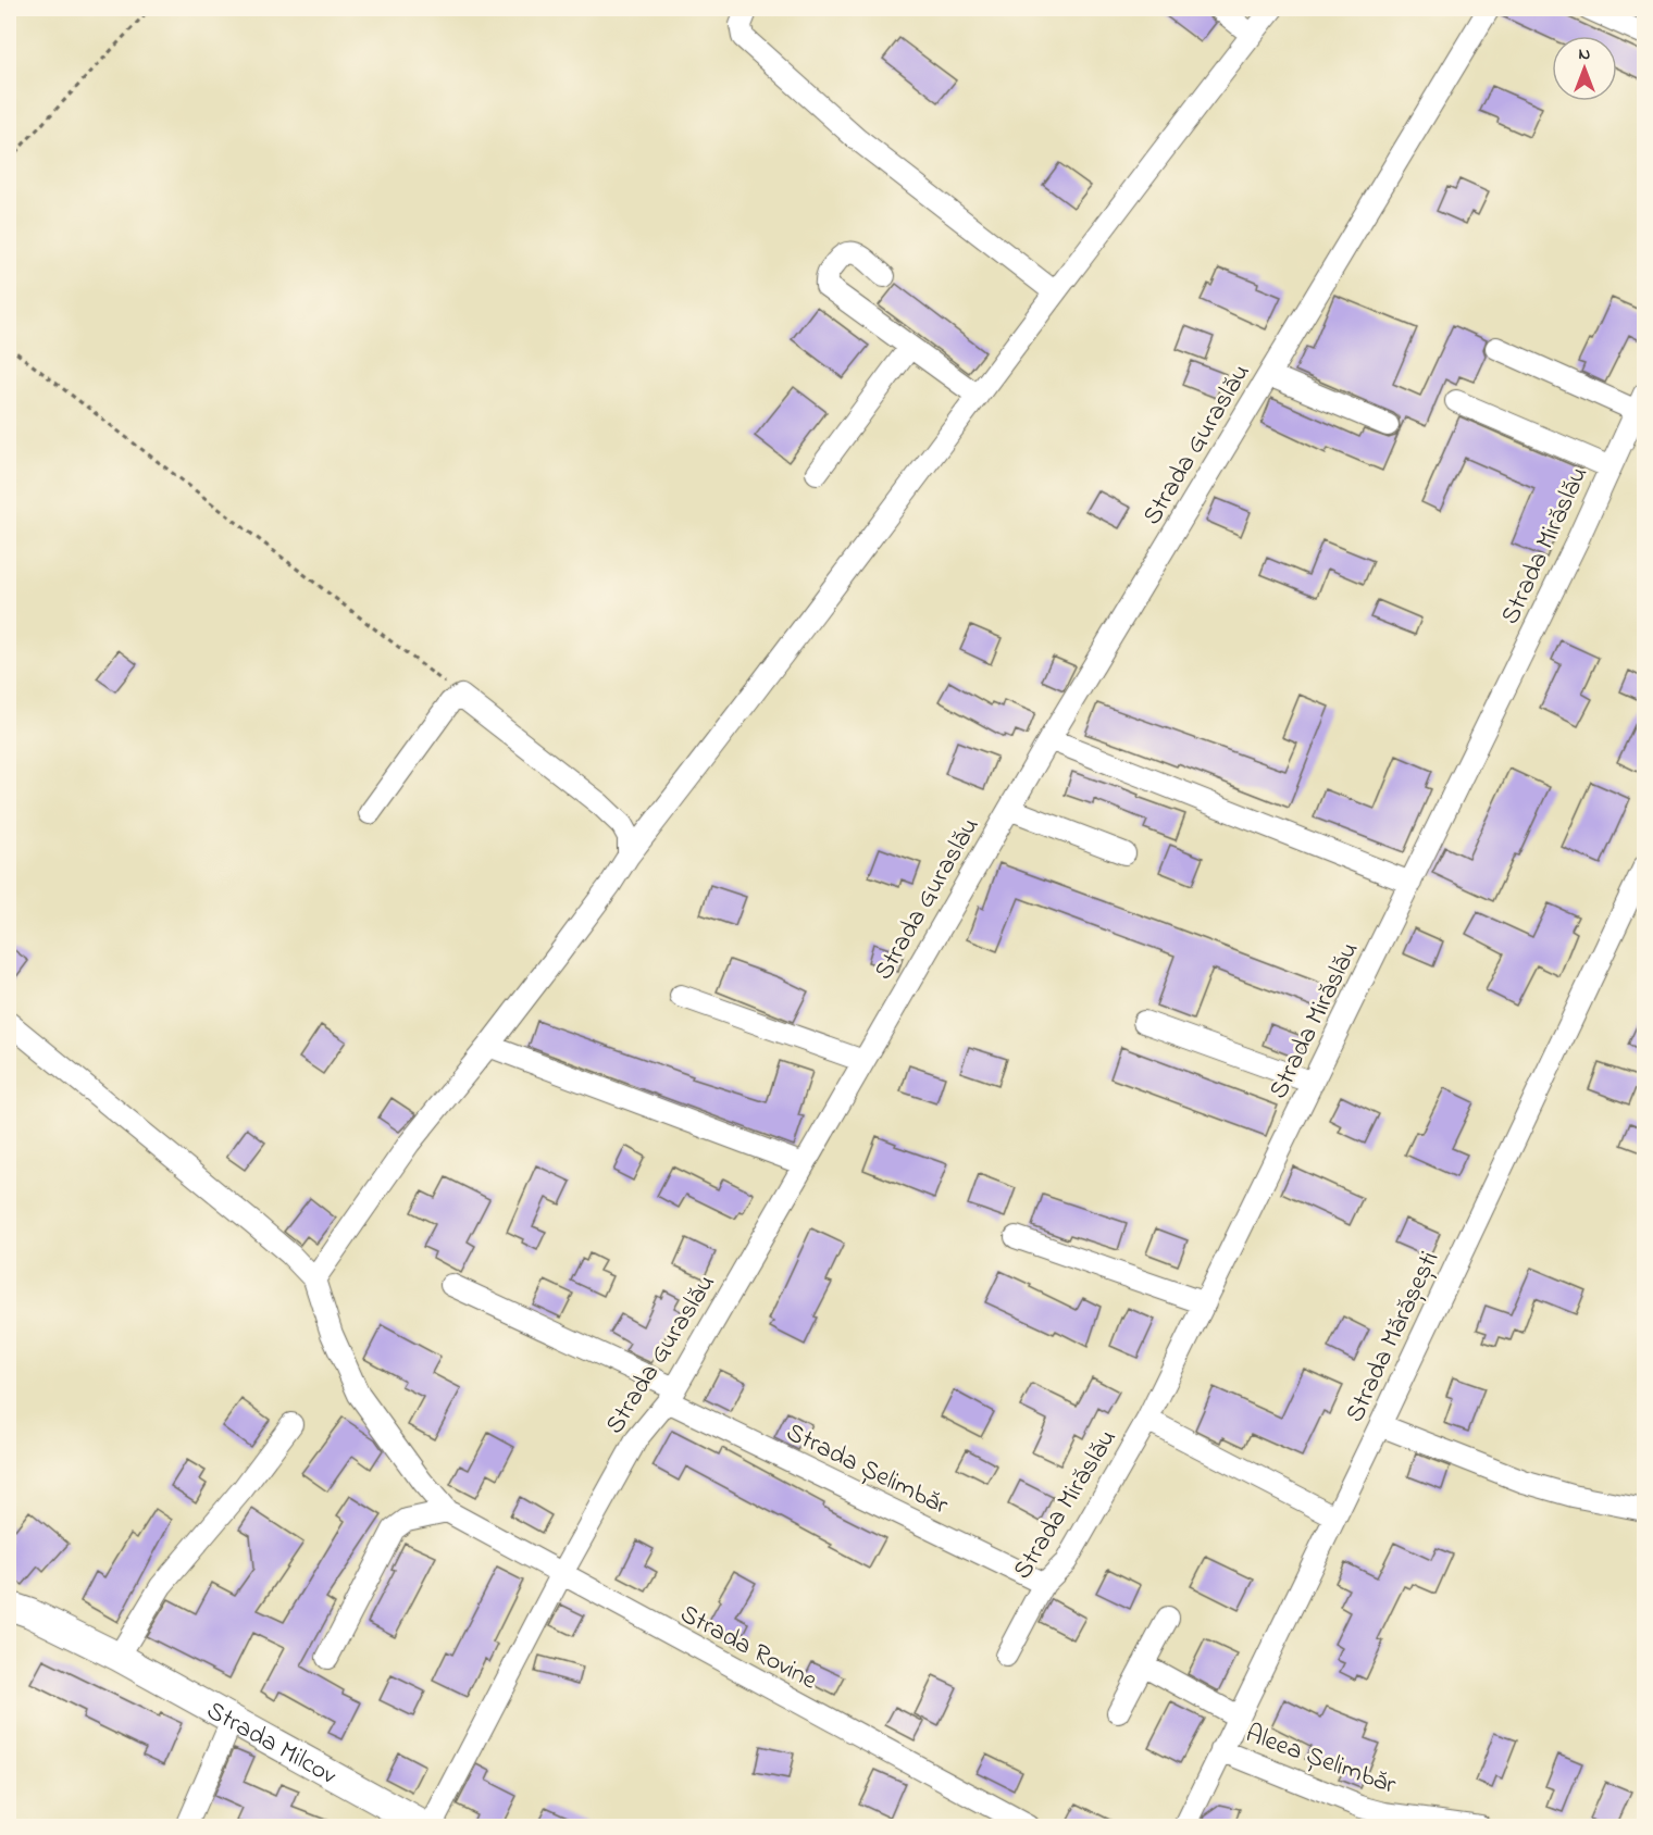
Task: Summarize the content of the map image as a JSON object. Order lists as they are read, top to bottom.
{
  "streets": {
    "main road": ["Strada Milcov"],
    "street": [
      "Strada Guraslău",
      "Strada Mirăslău",
      "Strada Mărășești",
      "Strada Șelimbăr",
      "Strada Rovine",
      "Aleea Șelimbăr"
    ]
  },
  "crossings": [
    ["Strada Guraslău", "Strada Șelimbăr"],
    ["Strada Guraslău", "Strada Rovine"],
    ["Strada Mirăslău", "Strada Șelimbăr"],
    ["Strada Mărășești", "Aleea Șelimbăr"]
  ],
  "north": "top"
}
